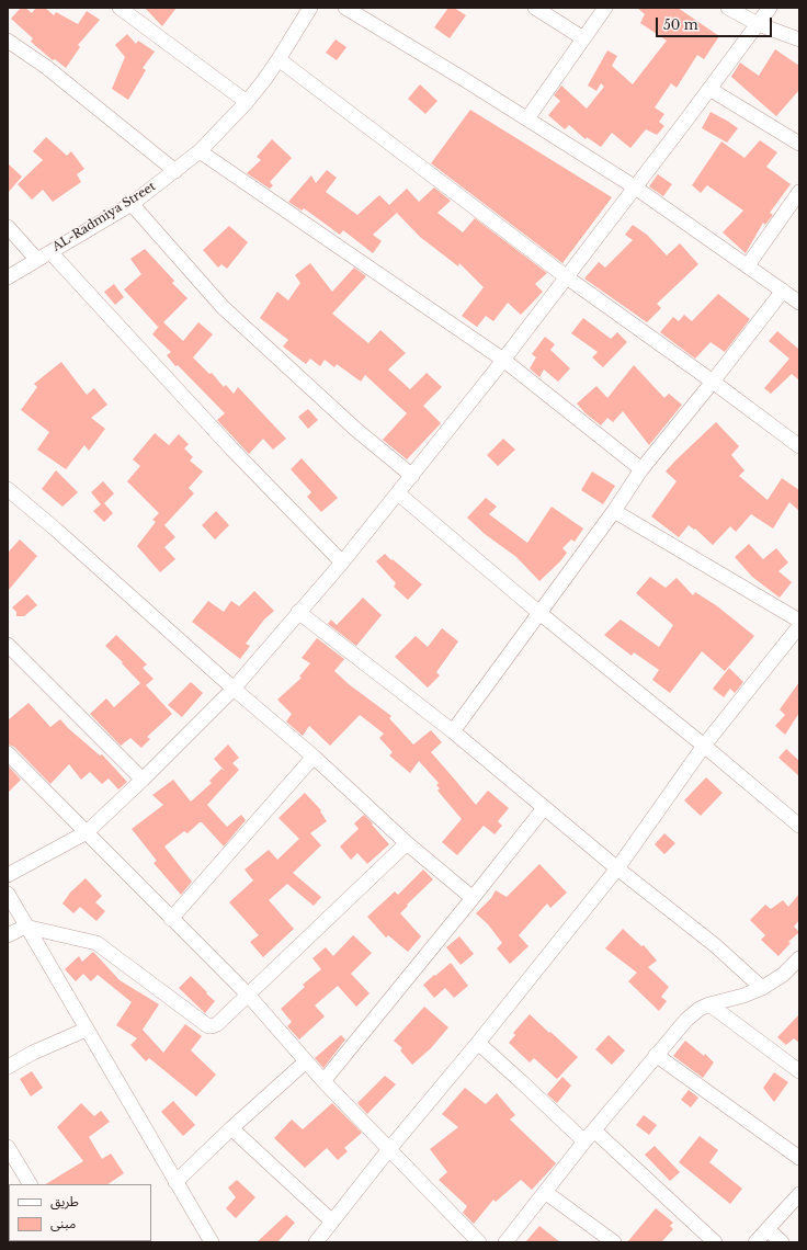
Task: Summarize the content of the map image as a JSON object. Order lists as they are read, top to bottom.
{
  "streets": {
    "street": ["AL-Radmiya Street"]
  },
  "legend": ["طريق", "مبنى"],
  "scale_bar": "50 m"
}
